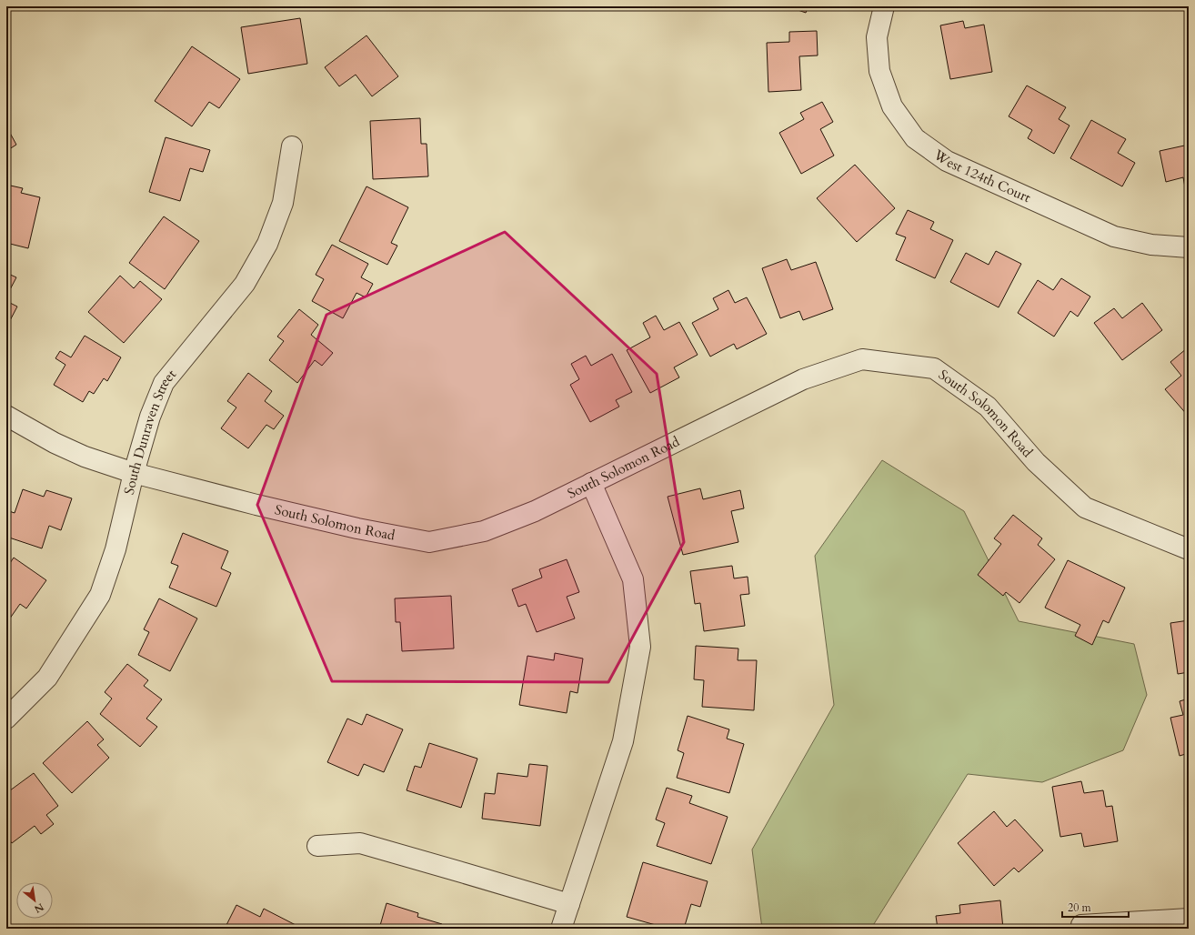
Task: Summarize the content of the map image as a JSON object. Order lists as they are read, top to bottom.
{
  "streets": {
    "street": ["West 124th Court", "South Solomon Road", "South Dunraven Street"]
  },
  "crossings": [
    ["South Solomon Road", "South Dunraven Street"]
  ],
  "scale_bar": "20 m",
  "north": "bottom right"
}
